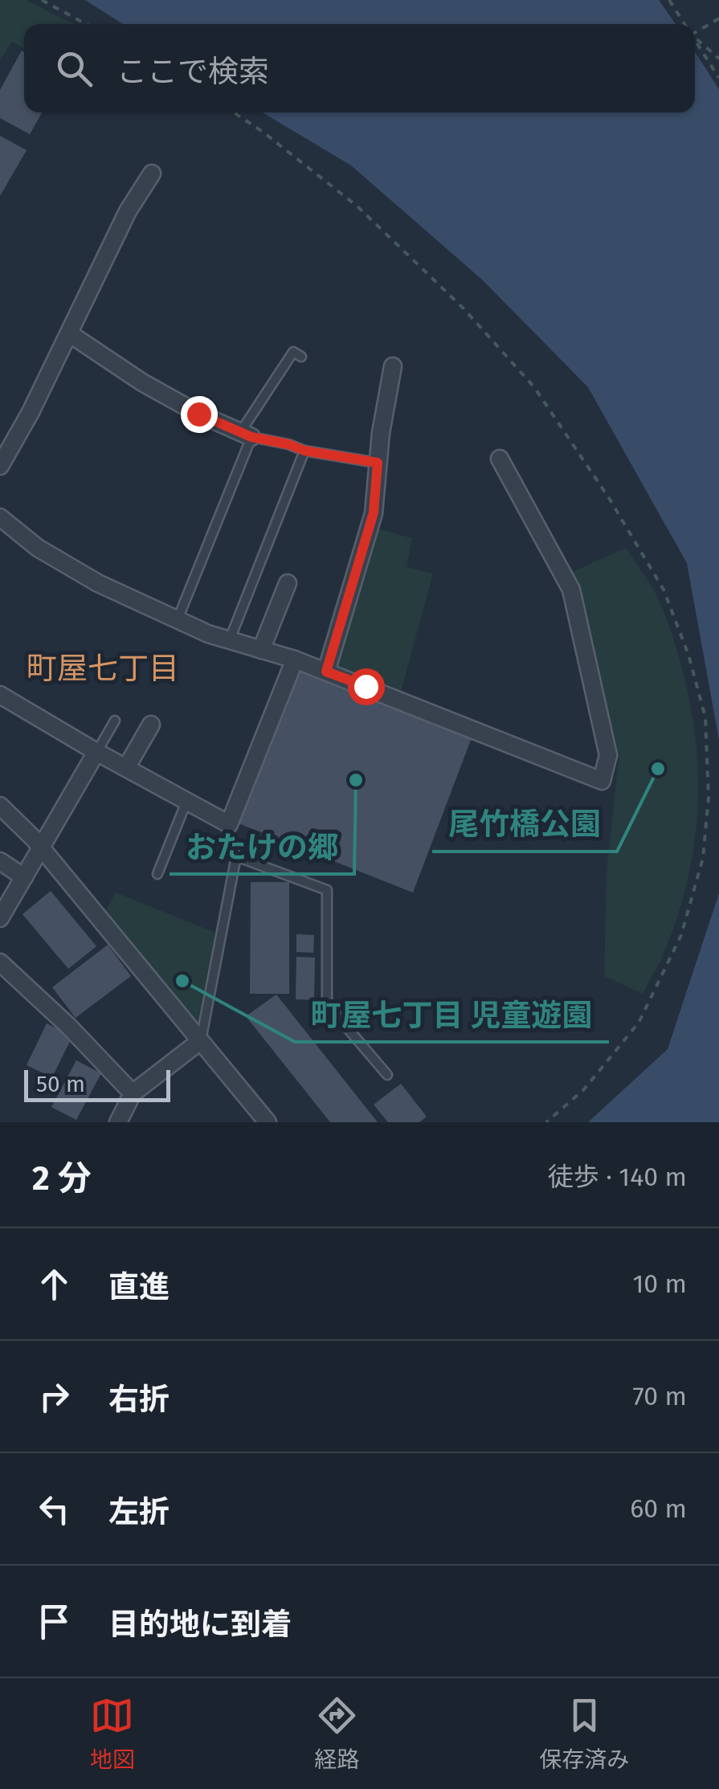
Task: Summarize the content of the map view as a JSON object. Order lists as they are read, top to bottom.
{
  "districts": ["町屋七丁目"],
  "places": ["尾竹橋公園", "おたけの郷", "町屋七丁目 児童遊園"],
  "scale_bar": "50 m",
  "page": {
    "search": "ここで検索",
    "scale": "50 m",
    "heading": ["2 分", "徒歩 · 140 m"],
    "list": [
      ["直進", "10 m"],
      ["右折", "70 m"],
      ["左折", "60 m"],
      "目的地に到着"
    ],
    "nav": ["地図", "経路", "保存済み"]
  }
}
